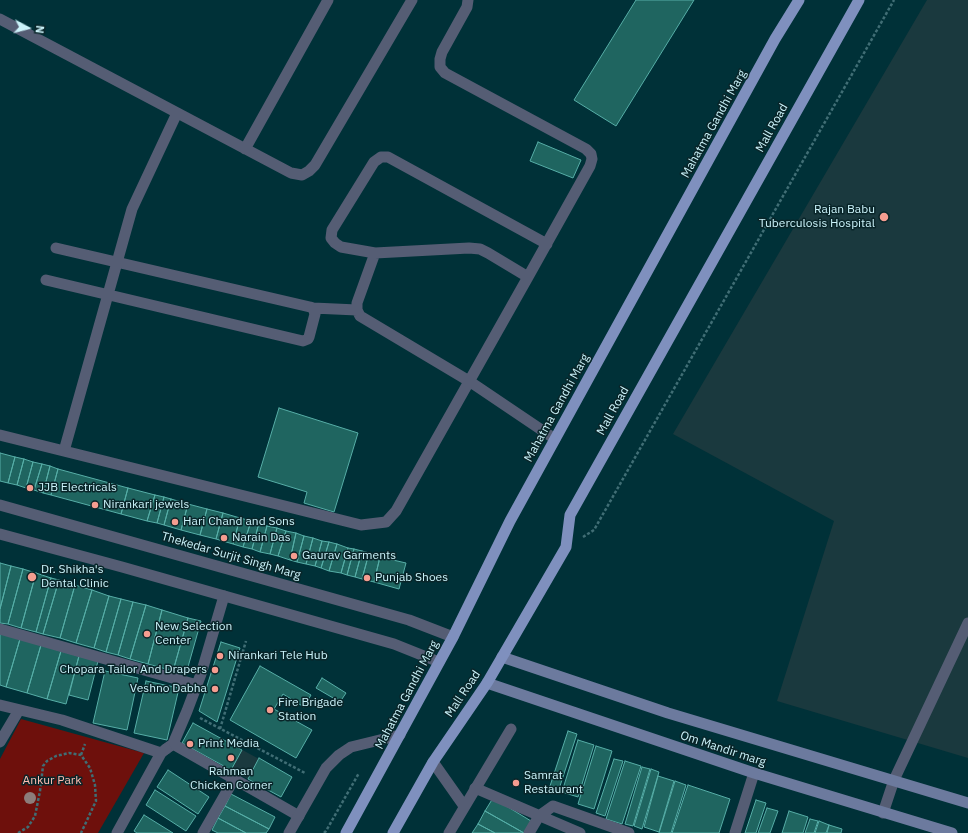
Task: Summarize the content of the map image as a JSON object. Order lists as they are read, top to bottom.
{
  "streets": {
    "main road": ["Mahatma Gandhi Marg", "Mall Road", "Om Mandir marg"],
    "street": ["Thekedar Surjit Singh Marg"]
  },
  "crossings": [
    ["Mahatma Gandhi Marg", "Thekedar Surjit Singh Marg"],
    ["Mall Road", "Om Mandir marg"]
  ],
  "parks": ["Ankur Park"],
  "places": [
    "Rajan Babu Tuberculosis Hospital",
    "JJB Electricals",
    "Nirankari jewels",
    "Hari Chand and Sons",
    "Narain Das",
    "Gaurav Garments",
    "Dr. Shikha's Dental Clinic",
    "Punjab Shoes",
    "New Selection Center",
    "Nirankari Tele Hub",
    "Chopara Tailor And Drapers",
    "Veshno Dabha",
    "Fire Brigade Station",
    "Print Media",
    "Rahman Chicken Corner",
    "Samrat Restaurant"
  ],
  "north": "right"
}
